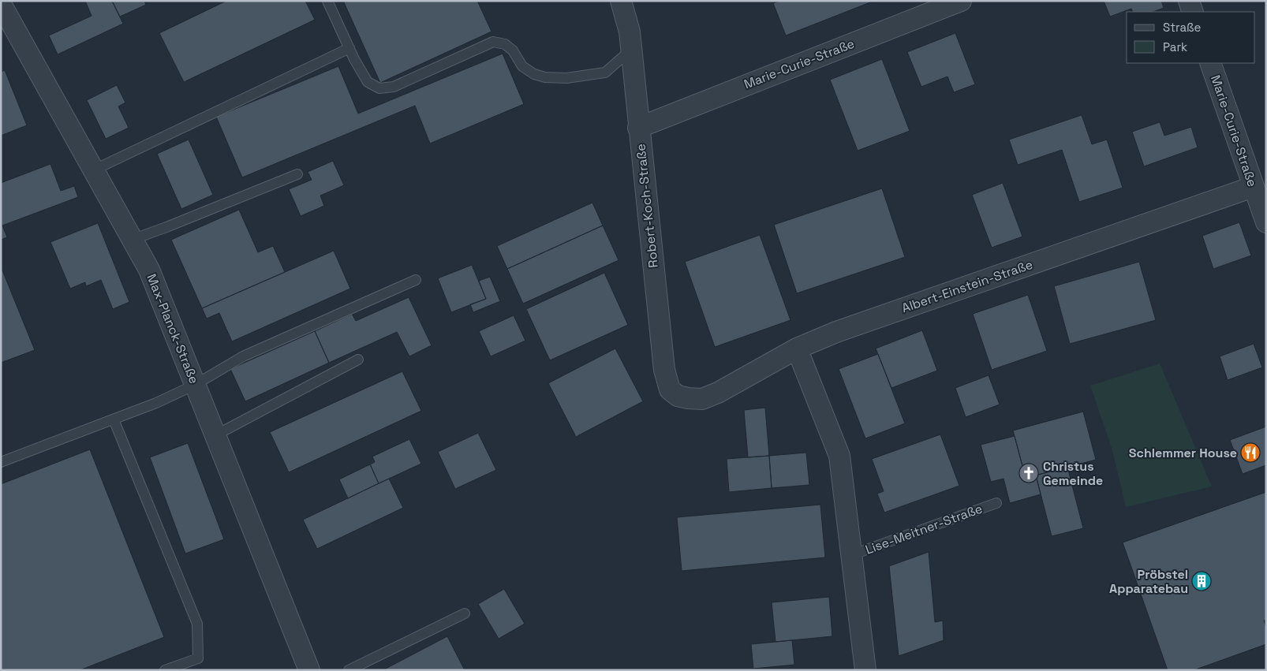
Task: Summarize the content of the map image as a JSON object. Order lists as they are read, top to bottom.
{
  "streets": {
    "street": [
      "Marie-Curie-Straße",
      "Robert-Koch-Straße",
      "Albert-Einstein-Straße",
      "Max-Planck-Straße",
      "Lise-Meitner-Straße"
    ]
  },
  "crossings": [
    ["Marie-Curie-Straße", "Robert-Koch-Straße"],
    ["Marie-Curie-Straße", "Albert-Einstein-Straße"],
    ["Robert-Koch-Straße", "Albert-Einstein-Straße"],
    ["Albert-Einstein-Straße", "Lise-Meitner-Straße"]
  ],
  "places": {
    "restaurant": ["Schlemmer House"],
    "church": ["Christus Gemeinde"],
    "building": ["Pröbstel Apparatebau"]
  },
  "legend": ["Straße", "Park"]
}
